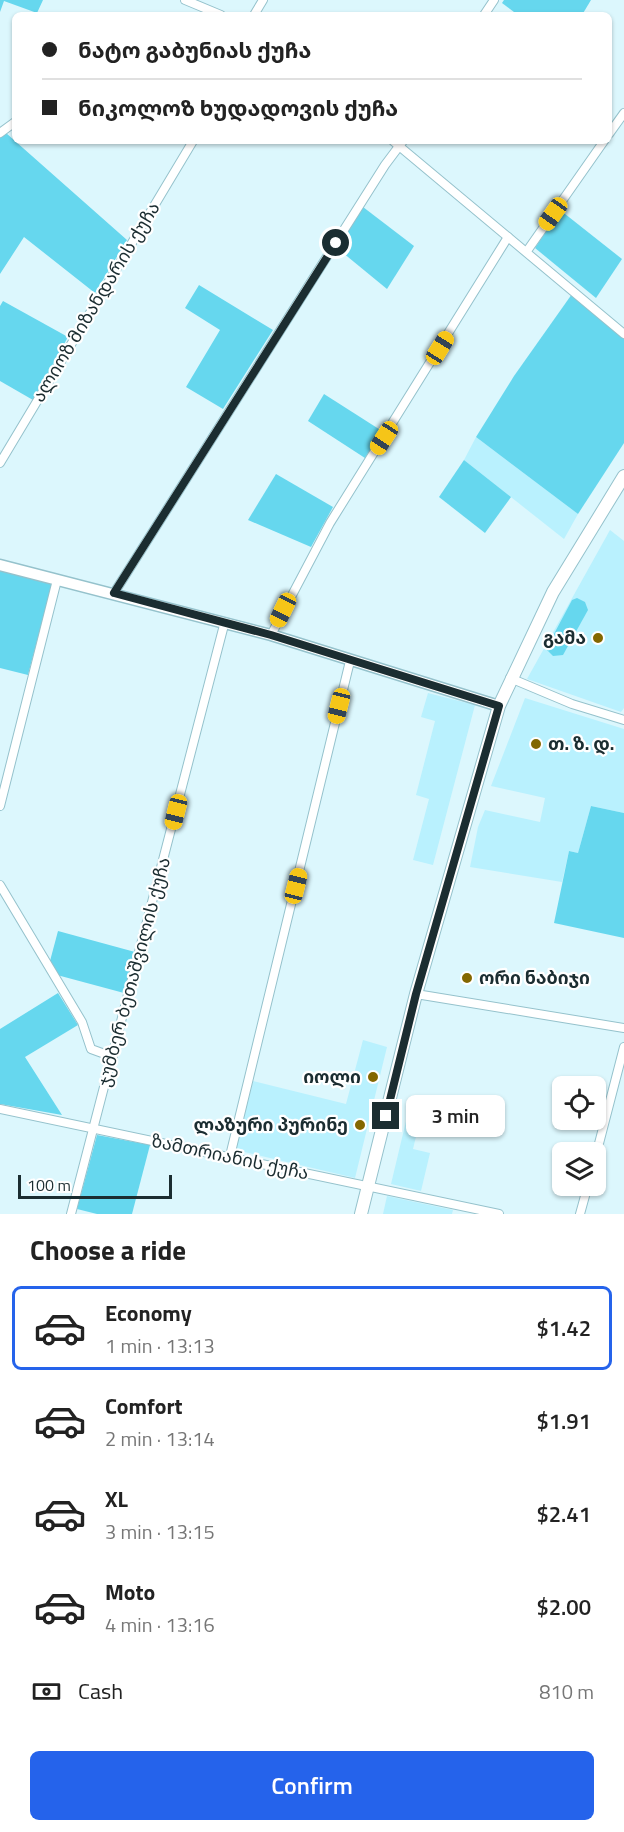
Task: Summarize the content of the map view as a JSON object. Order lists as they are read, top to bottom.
{
  "streets": {
    "street": ["ალიოზ მიზანდარის ქუჩა", "ჯუმბერ ბეთაშვილის ქუჩა", "ზამთრიანის ქუჩა"]
  },
  "crossings": [
    ["ჯუმბერ ბეთაშვილის ქუჩა", "ზამთრიანის ქუჩა"]
  ],
  "places": [
    "გამა",
    "თ. ზ. დ.",
    "ორი ნაბიჯი",
    "იოლი",
    "ლაზური პურინე"
  ],
  "scale_bar": "100 m",
  "page": {
    "banner": ["ნატო გაბუნიას ქუჩა", "ნიკოლოზ ხუდადოვის ქუჩა"],
    "bubble": "3 min",
    "scale": "100 m",
    "heading": "Choose a ride",
    "list": [
      {
        "name": "Economy",
        "note": "1 min · 13:13",
        "value": "$1.42"
      },
      {
        "name": "Comfort",
        "note": "2 min · 13:14",
        "value": "$1.91"
      },
      {
        "name": "XL",
        "note": "3 min · 13:15",
        "value": "$2.41"
      },
      {
        "name": "Moto",
        "note": "4 min · 13:16",
        "value": "$2.00"
      }
    ],
    "pay": ["Cash", "810 m"],
    "buttons": "Confirm"
  }
}
